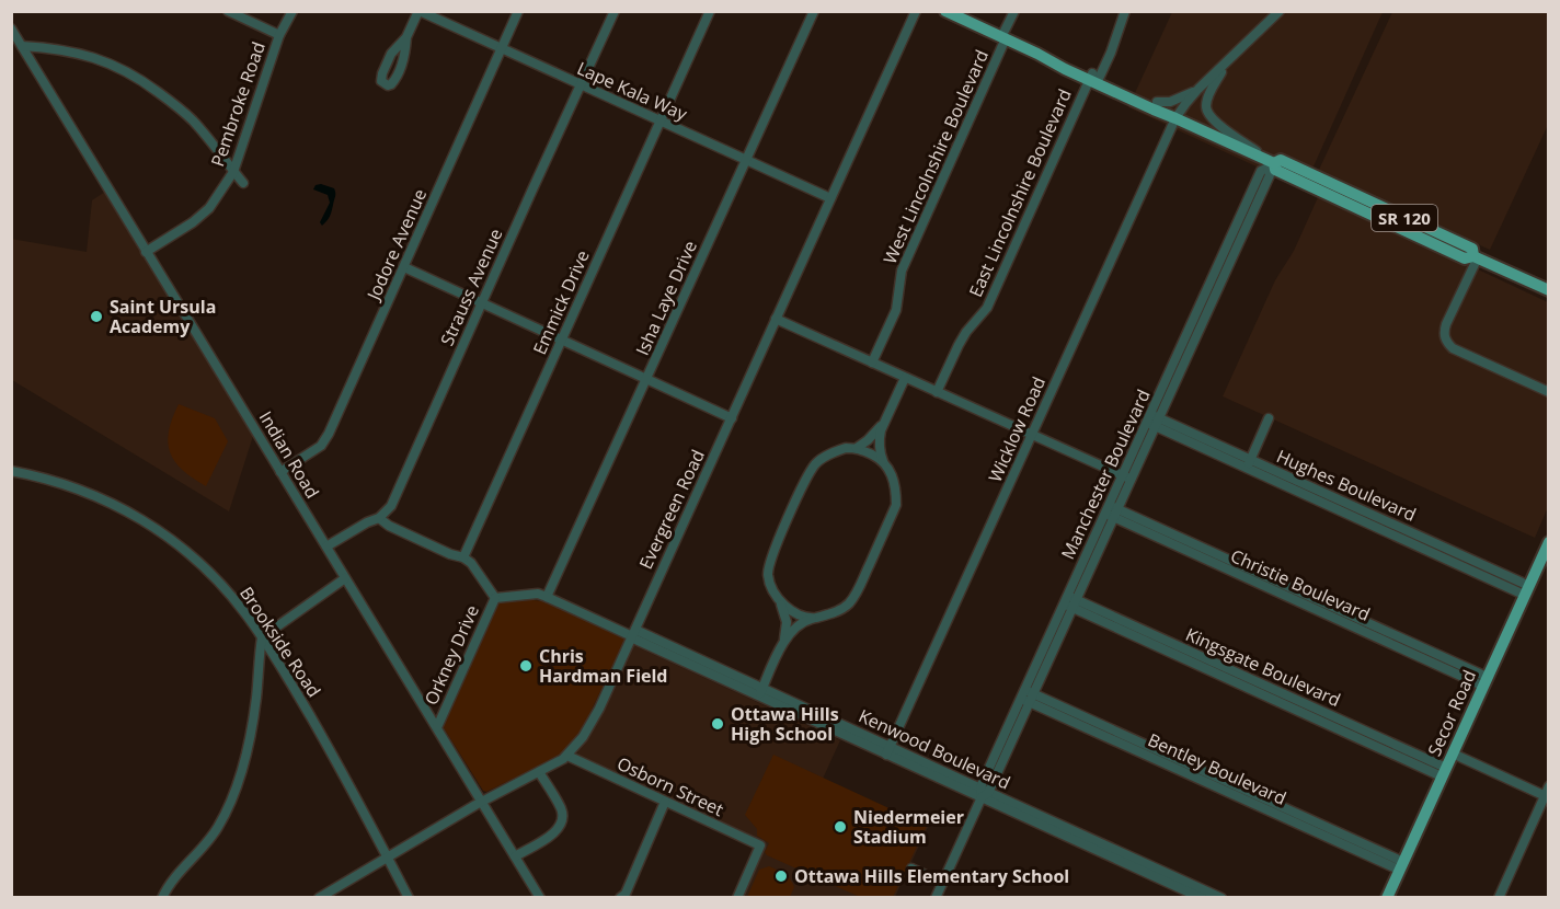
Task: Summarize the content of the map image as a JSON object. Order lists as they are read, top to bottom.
{
  "streets": {
    "main road": ["SR 120", "Secor Road"],
    "street": [
      "Lape Kala Way",
      "Pembroke Road",
      "West Lincolnshire Boulevard",
      "East Lincolnshire Boulevard",
      "Jodore Avenue",
      "Strauss Avenue",
      "Isha Laye Drive",
      "Emmick Drive",
      "Wicklow Road",
      "Indian Road",
      "Manchester Boulevard",
      "Hughes Boulevard",
      "Evergreen Road",
      "Christie Boulevard",
      "Brookside Road",
      "Orkney Drive",
      "Kingsgate Boulevard",
      "Kenwood Boulevard",
      "Bentley Boulevard",
      "Osborn Street"
    ]
  },
  "crossings": [
    ["Lape Kala Way", "Jodore Avenue"],
    ["Lape Kala Way", "Strauss Avenue"],
    ["Lape Kala Way", "Isha Laye Drive"],
    ["Lape Kala Way", "Emmick Drive"],
    ["Lape Kala Way", "Evergreen Road"],
    ["Pembroke Road", "Indian Road"],
    ["West Lincolnshire Boulevard", "SR 120"],
    ["East Lincolnshire Boulevard", "SR 120"],
    ["SR 120", "Wicklow Road"],
    ["SR 120", "Manchester Boulevard"],
    ["Jodore Avenue", "Indian Road"],
    ["Strauss Avenue", "Indian Road"],
    ["Isha Laye Drive", "Kenwood Boulevard"],
    ["Wicklow Road", "Kenwood Boulevard"],
    ["Indian Road", "Evergreen Road"],
    ["Indian Road", "Orkney Drive"],
    ["Manchester Boulevard", "Hughes Boulevard"],
    ["Manchester Boulevard", "Christie Boulevard"],
    ["Manchester Boulevard", "Kingsgate Boulevard"],
    ["Manchester Boulevard", "Kenwood Boulevard"],
    ["Manchester Boulevard", "Bentley Boulevard"],
    ["Hughes Boulevard", "Secor Road"],
    ["Evergreen Road", "Brookside Road"],
    ["Evergreen Road", "Kenwood Boulevard"],
    ["Evergreen Road", "Osborn Street"],
    ["Christie Boulevard", "Secor Road"],
    ["Kingsgate Boulevard", "Secor Road"],
    ["Secor Road", "Bentley Boulevard"]
  ],
  "places": [
    "Saint Ursula Academy",
    "Chris Hardman Field",
    "Ottawa Hills High School",
    "Niedermeier Stadium",
    "Ottawa Hills Elementary School"
  ]
}
